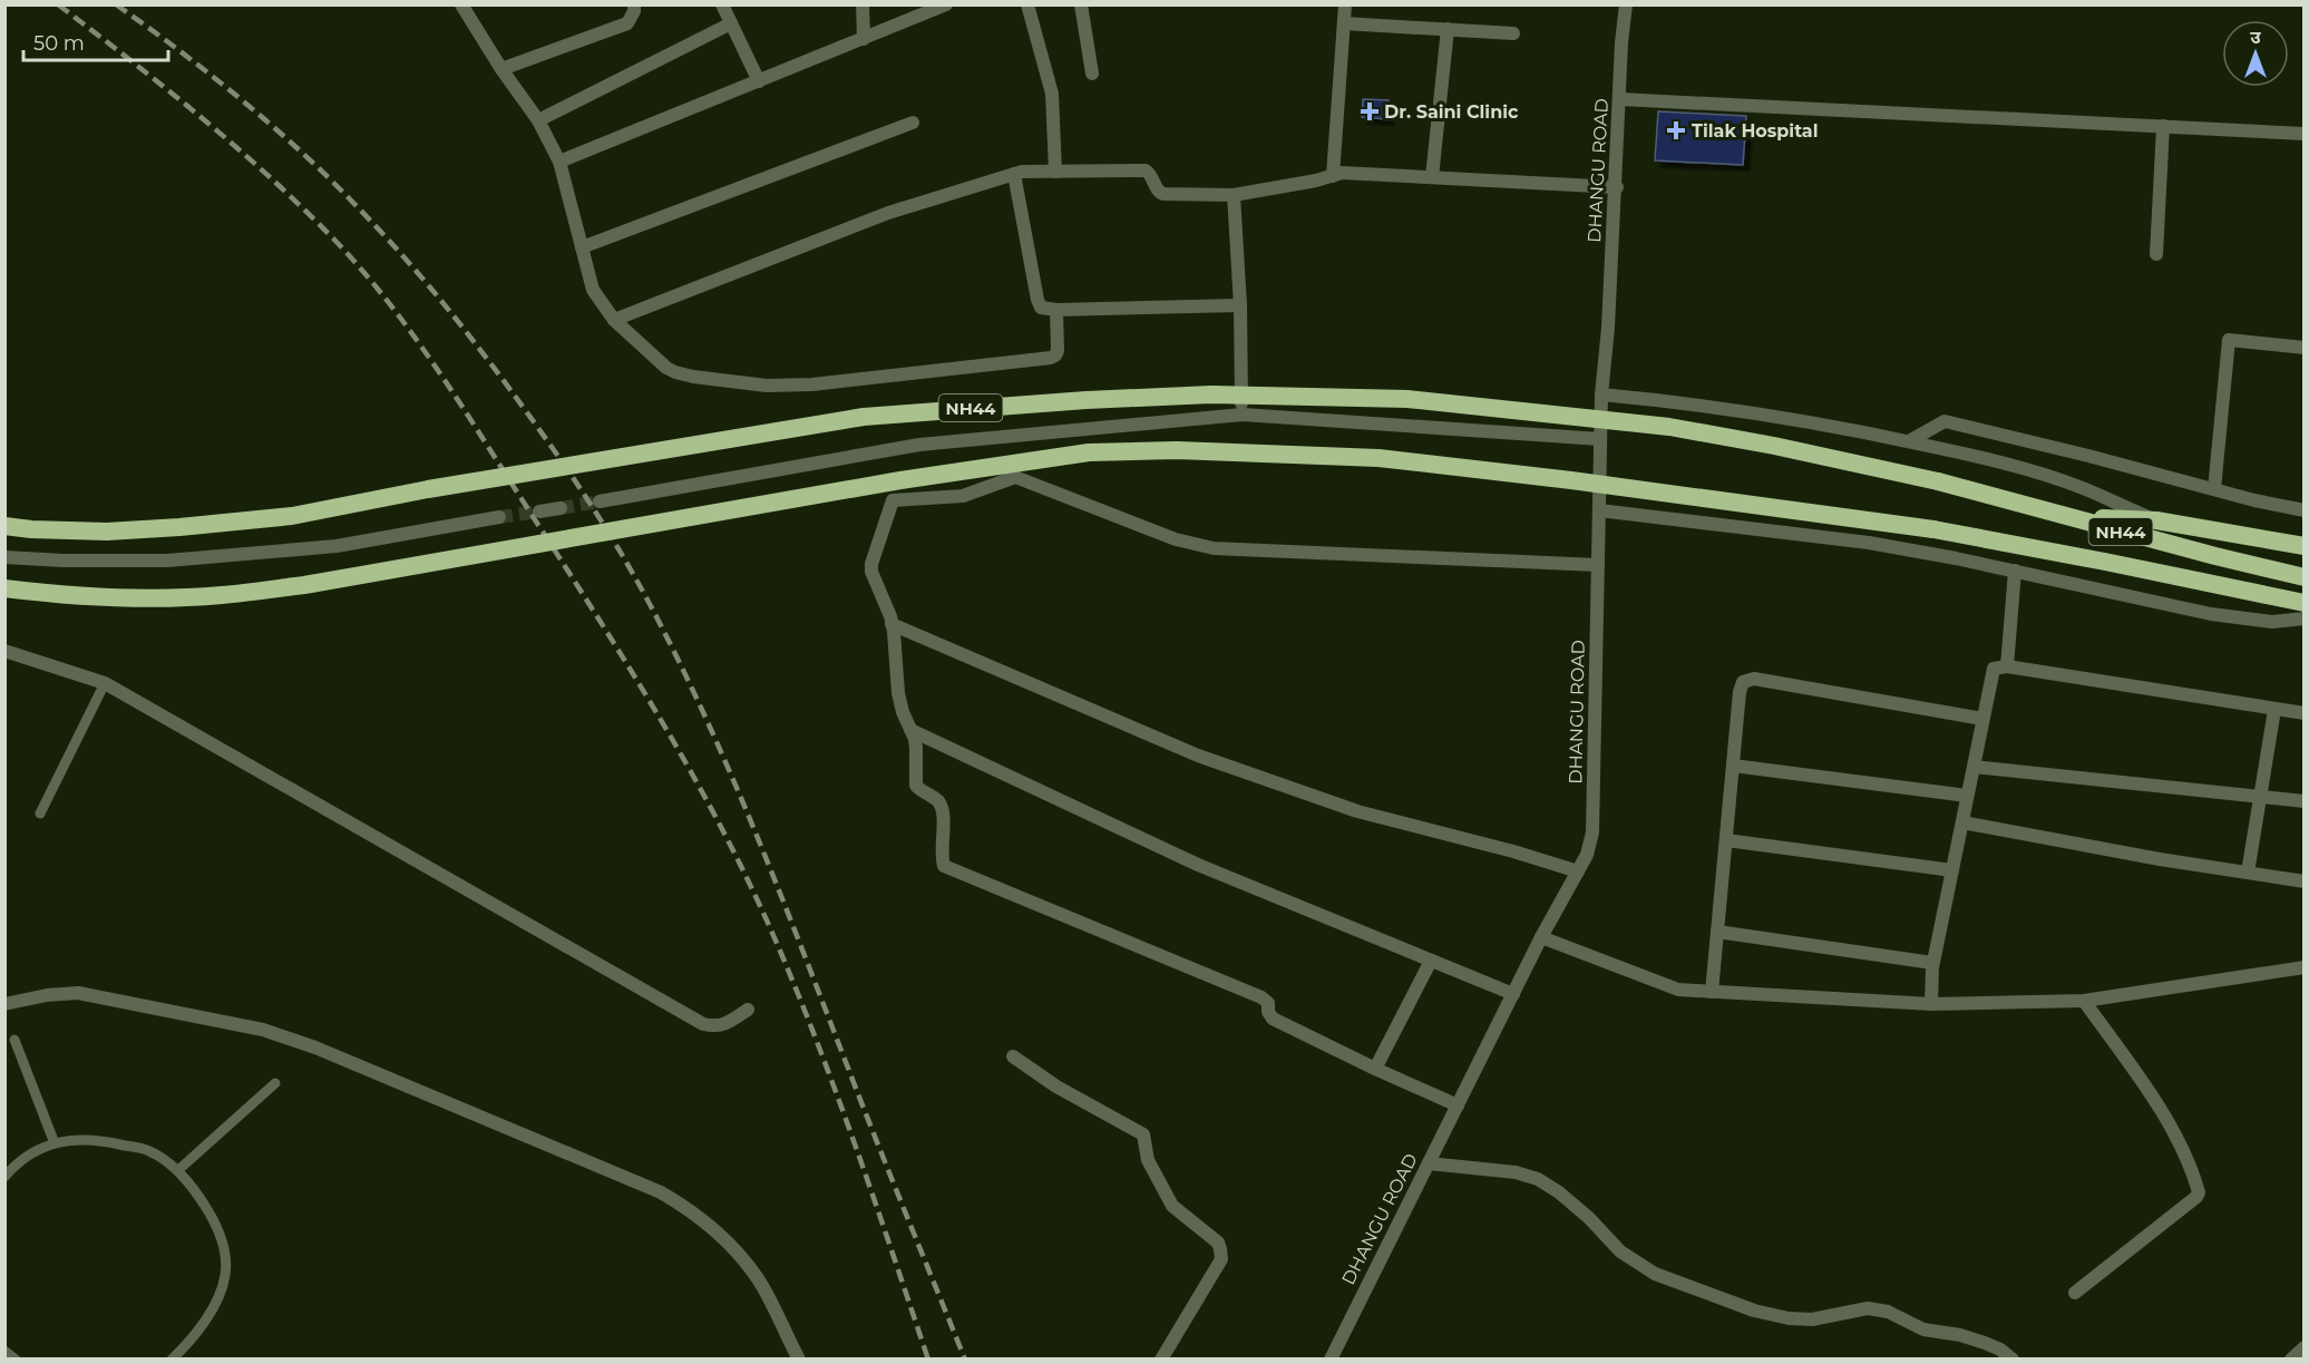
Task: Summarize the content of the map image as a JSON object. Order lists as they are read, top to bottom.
{
  "streets": {
    "highway": ["NH44"],
    "street": ["DHANGU ROAD"]
  },
  "places": {
    "health": ["Dr. Saini Clinic", "Tilak Hospital"]
  },
  "scale_bar": "50 m",
  "north": "top"
}
